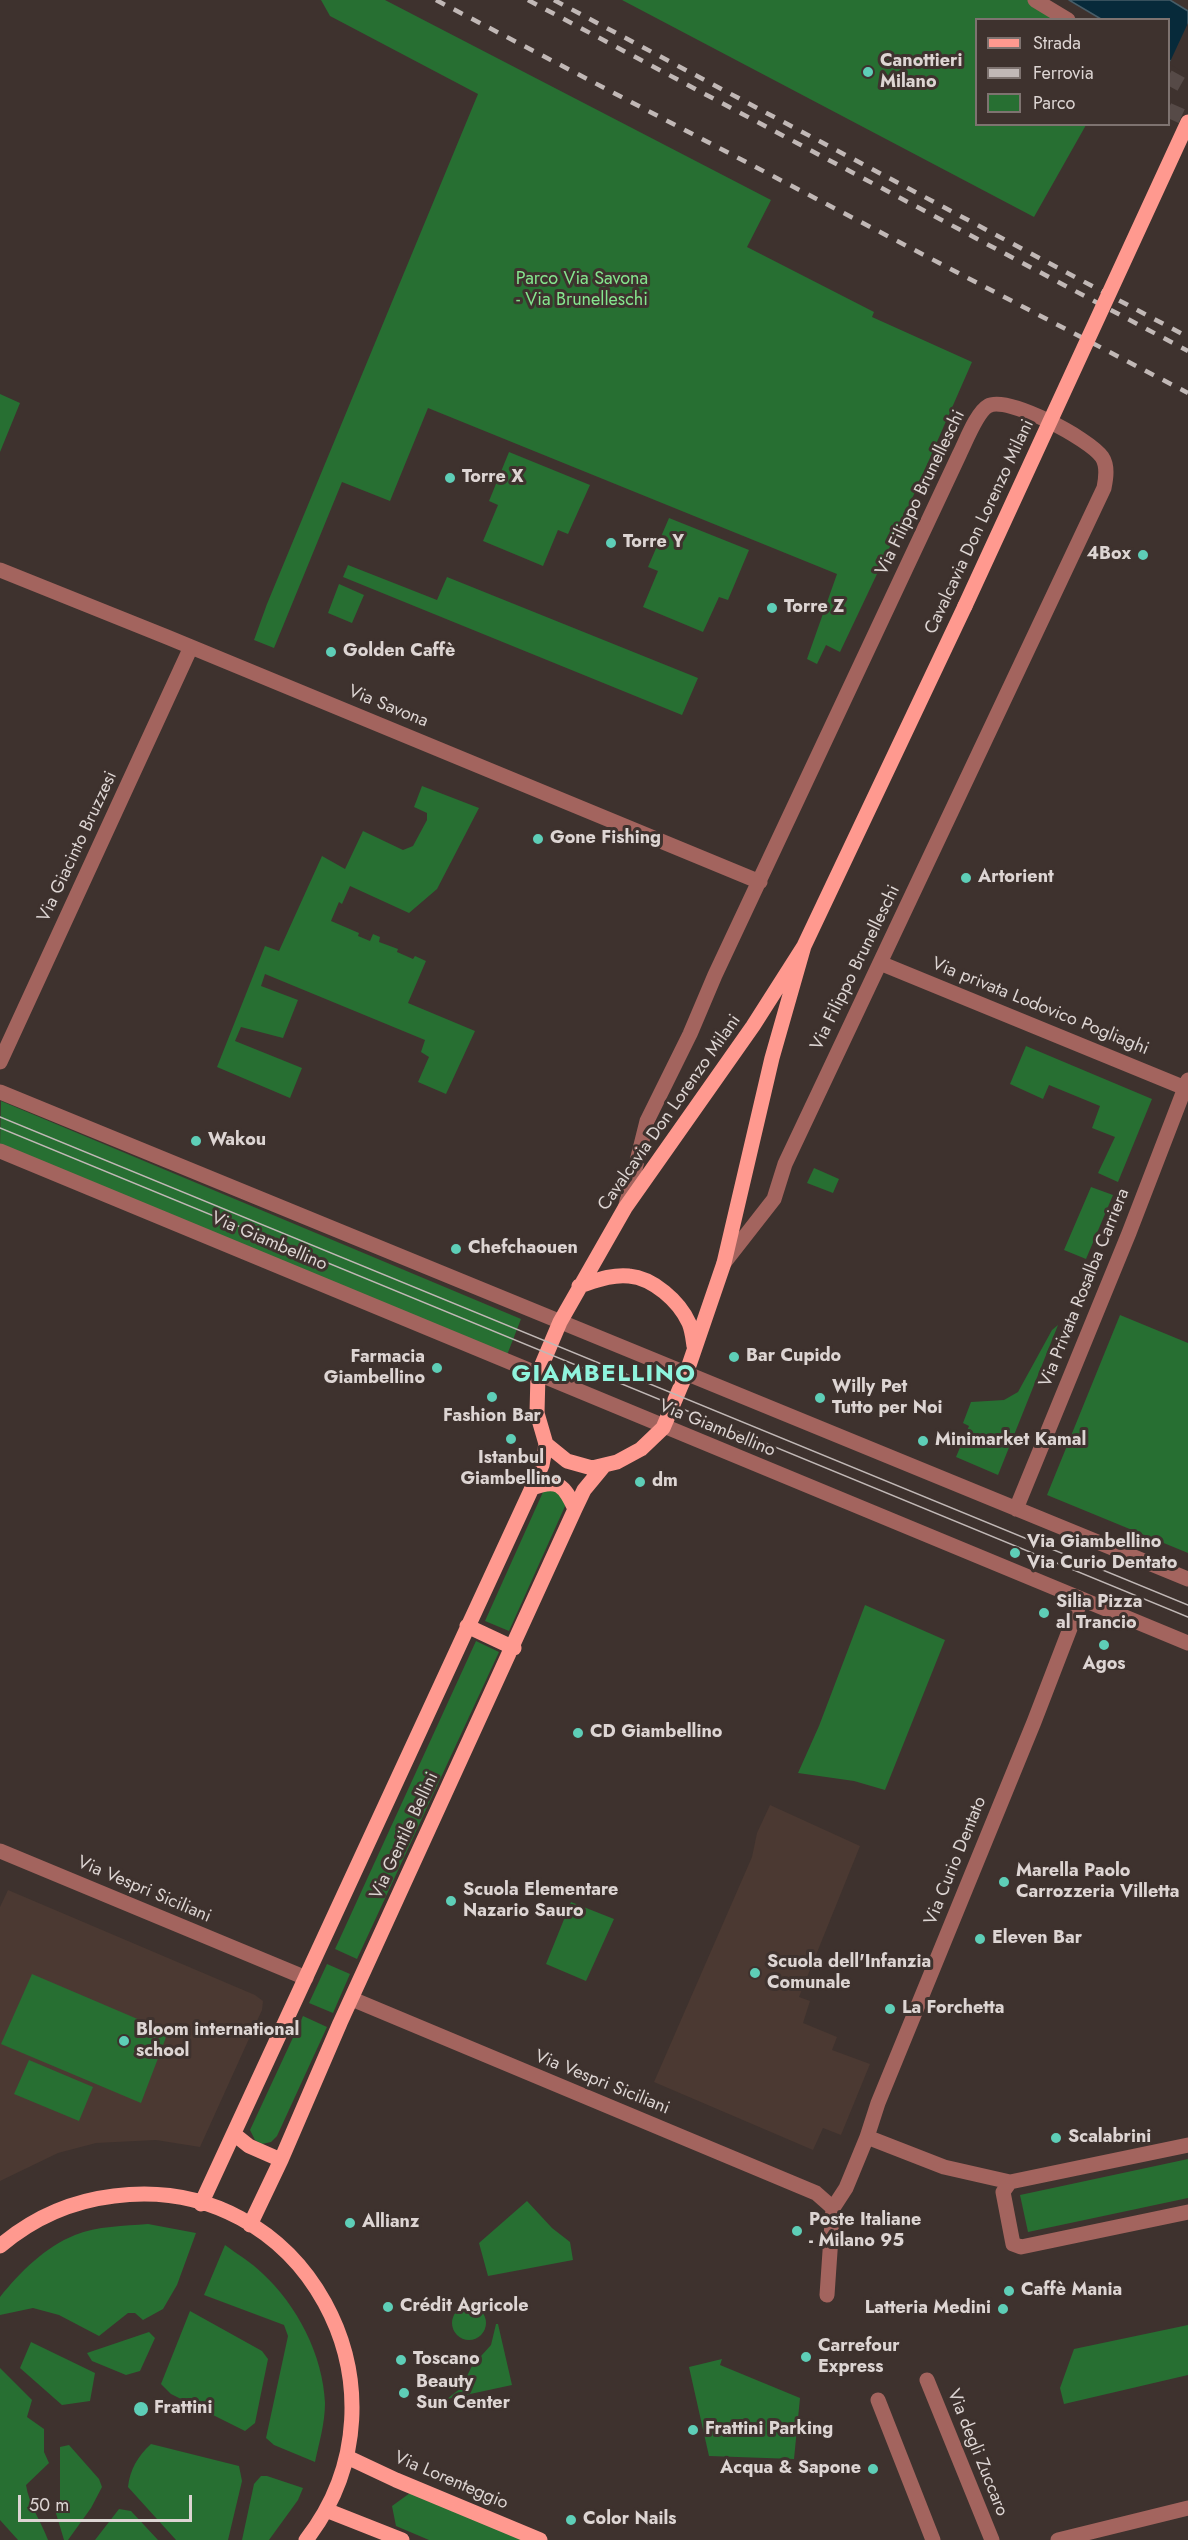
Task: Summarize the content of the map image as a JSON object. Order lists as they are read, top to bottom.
{
  "streets": {
    "main road": ["Cavalcavia Don Lorenzo Milani", "Via Gentile Bellini", "Via Lorenteggio"],
    "street": [
      "Via Filippo Brunelleschi",
      "Via Savona",
      "Via Giacinto Bruzzesi",
      "Via privata Lodovico Pogliaghi",
      "Via Giambellino",
      "Via Privata Rosalba Carriera",
      "Via Curio Dentato",
      "Via Vespri Siciliani",
      "Via degli Zuccaro"
    ]
  },
  "crossings": [
    ["Via Filippo Brunelleschi", "Cavalcavia Don Lorenzo Milani"],
    ["Via Filippo Brunelleschi", "Via Savona"],
    ["Via Filippo Brunelleschi", "Via privata Lodovico Pogliaghi"],
    ["Cavalcavia Don Lorenzo Milani", "Via Giambellino"],
    ["Via Savona", "Via Giacinto Bruzzesi"],
    ["Via privata Lodovico Pogliaghi", "Via Privata Rosalba Carriera"],
    ["Via Giambellino", "Via Privata Rosalba Carriera"],
    ["Via Giambellino", "Via Curio Dentato"],
    ["Via Gentile Bellini", "Via Vespri Siciliani"],
    ["Via Curio Dentato", "Via Vespri Siciliani"]
  ],
  "districts": ["GIAMBELLINO"],
  "parks": ["Parco Via Savona - Via Brunelleschi"],
  "places": [
    "Canottieri Milano",
    "Torre X",
    "Torre Y",
    "4Box",
    "Torre Z",
    "Golden Caffè",
    "Gone Fishing",
    "Artorient",
    "Wakou",
    "Chefchaouen",
    "Bar Cupido",
    "Farmacia Giambellino",
    "Fashion Bar",
    "Willy Pet Tutto per Noi",
    "Istanbul Giambellino",
    "Minimarket Kamal",
    "dm",
    "Via Giambellino Via Curio Dentato",
    "Silia Pizza al Trancio",
    "Agos",
    "CD Giambellino",
    "Marella Paolo Carrozzeria Villetta",
    "Scuola Elementare Nazario Sauro",
    "Eleven Bar",
    "Scuola dell'Infanzia Comunale",
    "La Forchetta",
    "Bloom international school",
    "Scalabrini",
    "Allianz",
    "Poste Italiane - Milano 95",
    "Caffè Mania",
    "Crédit Agricole",
    "Latteria Medini",
    "Carrefour Express",
    "Toscano",
    "Beauty Sun Center",
    "Frattini",
    "Frattini Parking",
    "Acqua & Sapone",
    "Color Nails"
  ],
  "legend": ["Strada", "Ferrovia", "Parco"],
  "scale_bar": "50 m"
}
